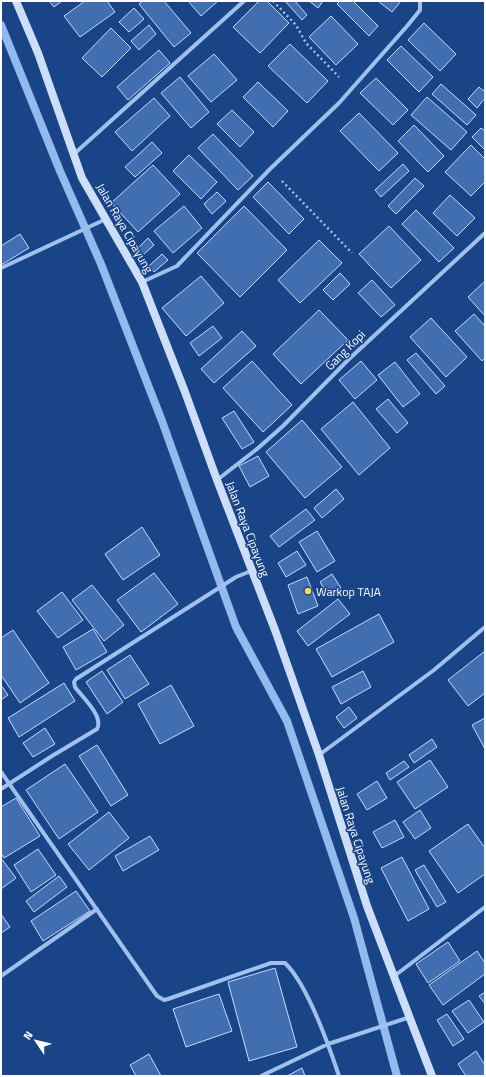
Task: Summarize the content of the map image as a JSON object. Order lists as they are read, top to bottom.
{
  "streets": {
    "main road": ["Jalan Raya Cipayung"],
    "street": ["Gang Kopi"]
  },
  "crossings": [
    ["Jalan Raya Cipayung", "Gang Kopi"]
  ],
  "places": ["Warkop TAJA"],
  "north": "top left"
}
